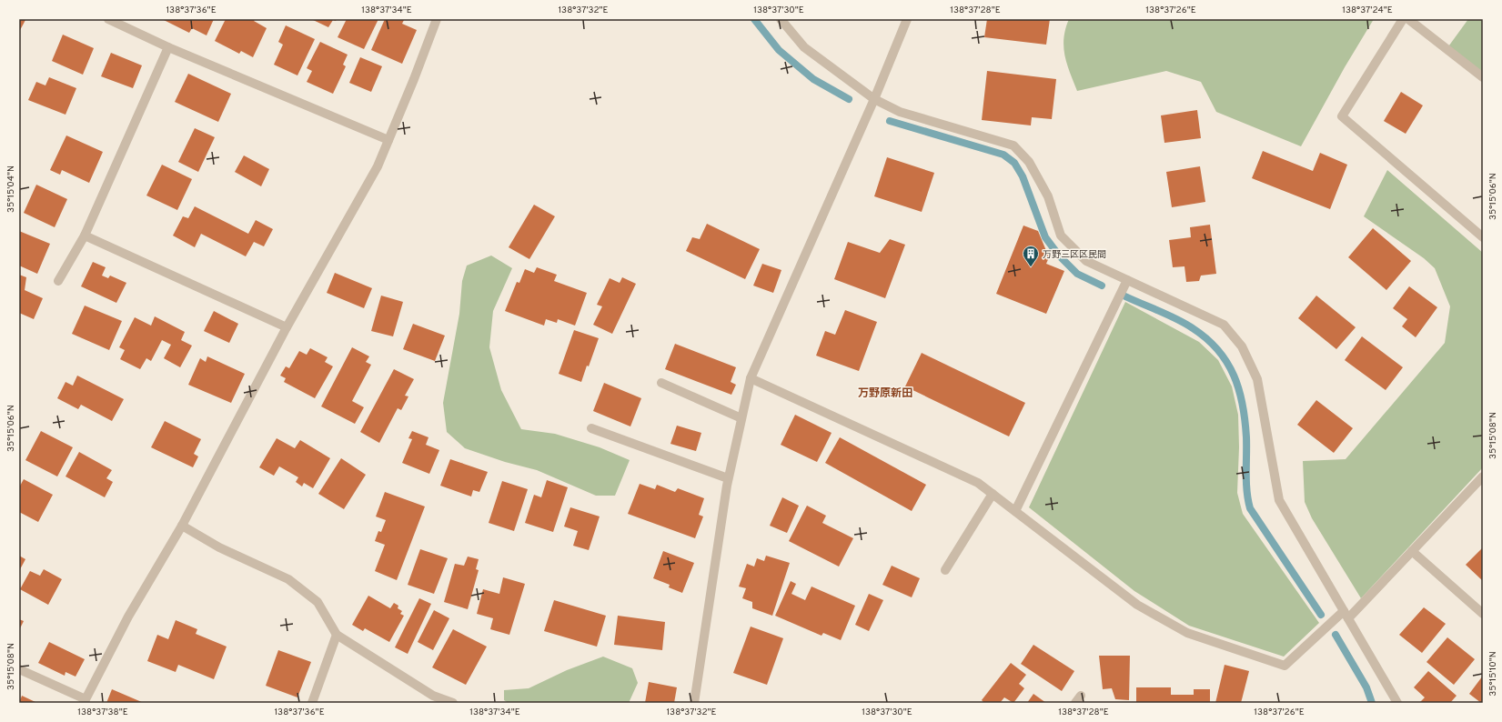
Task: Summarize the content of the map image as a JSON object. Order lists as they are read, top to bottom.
{
  "districts": ["万野原新田"],
  "places": {
    "building": ["万野三区区民間"]
  },
  "coordinates": [
    "138°37'36\"E",
    "138°37'34\"E",
    "138°37'32\"E",
    "138°37'30\"E",
    "138°37'28\"E",
    "138°37'26\"E",
    "138°37'24\"E",
    "35°15'04\"N",
    "35°15'06\"N",
    "35°15'08\"N",
    "35°15'10\"N",
    "138°37'38\"E"
  ]
}
